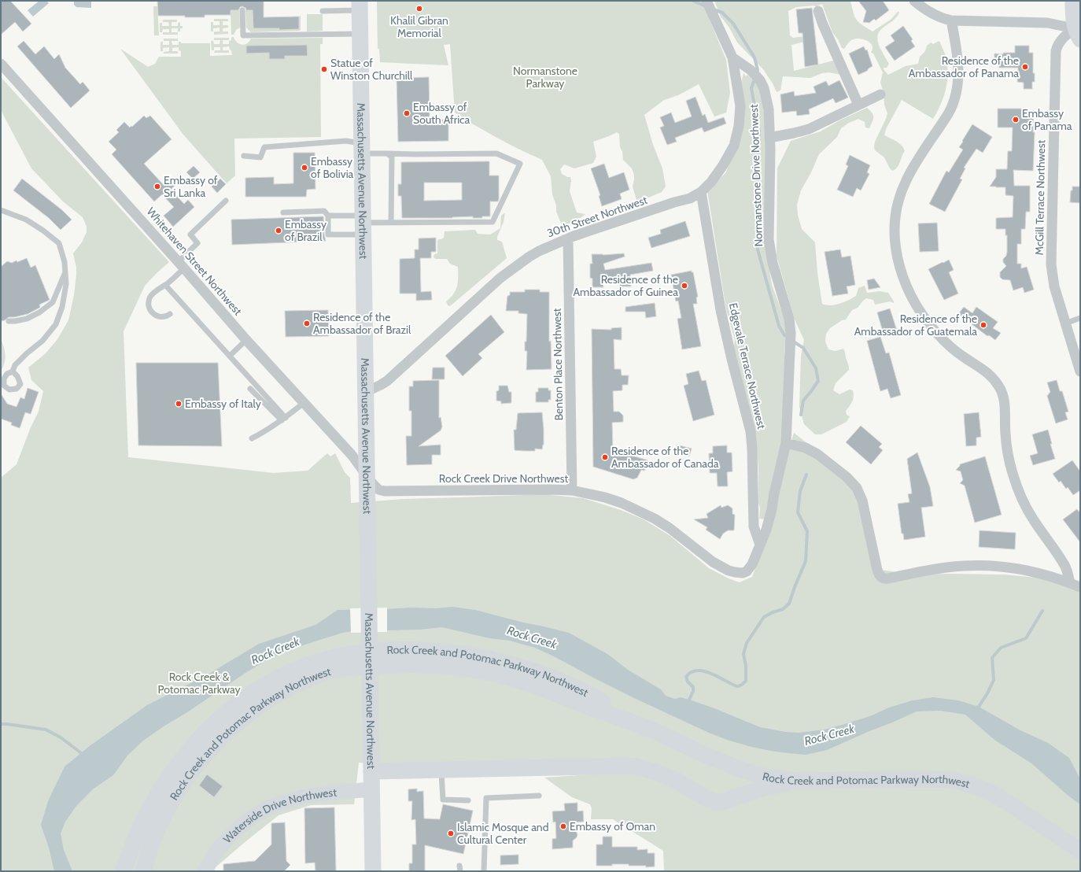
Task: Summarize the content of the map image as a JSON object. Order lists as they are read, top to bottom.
{
  "streets": {
    "main road": ["Massachusetts Avenue Northwest", "Rock Creek and Potomac Parkway Northwest"],
    "street": [
      "Normanstone Drive Northwest",
      "McGill Terrace Northwest",
      "30th Street Northwest",
      "Whitehaven Street Northwest",
      "Benton Place Northwest",
      "Edgevale Terrace Northwest",
      "Rock Creek Drive Northwest",
      "Waterside Drive Northwest"
    ]
  },
  "crossings": [
    ["Normanstone Drive Northwest", "30th Street Northwest"],
    ["Normanstone Drive Northwest", "Rock Creek Drive Northwest"],
    ["Massachusetts Avenue Northwest", "30th Street Northwest"],
    ["Massachusetts Avenue Northwest", "Whitehaven Street Northwest"],
    ["Massachusetts Avenue Northwest", "Rock Creek Drive Northwest"],
    ["Massachusetts Avenue Northwest", "Waterside Drive Northwest"],
    ["30th Street Northwest", "Benton Place Northwest"],
    ["30th Street Northwest", "Edgevale Terrace Northwest"],
    ["Whitehaven Street Northwest", "Rock Creek Drive Northwest"],
    ["Benton Place Northwest", "Rock Creek Drive Northwest"],
    ["Edgevale Terrace Northwest", "Rock Creek Drive Northwest"]
  ],
  "water": ["Rock Creek"],
  "parks": ["Normanstone Parkway", "Rock Creek & Potomac Parkway"],
  "places": [
    "Khalil Gibran Memorial",
    "Residence of the Ambassador of Panama",
    "Statue of Winston Churchill",
    "Embassy of South Africa",
    "Embassy of Panama",
    "Embassy of Bolivia",
    "Embassy of Sri Lanka",
    "Embassy of Brazil",
    "Residence of the Ambassador of Guinea",
    "Residence of the Ambassador of Brazil",
    "Residence of the Ambassador of Guatemala",
    "Embassy of Italy",
    "Residence of the Ambassador of Canada",
    "Embassy of Oman",
    "Islamic Mosque and Cultural Center"
  ]
}
